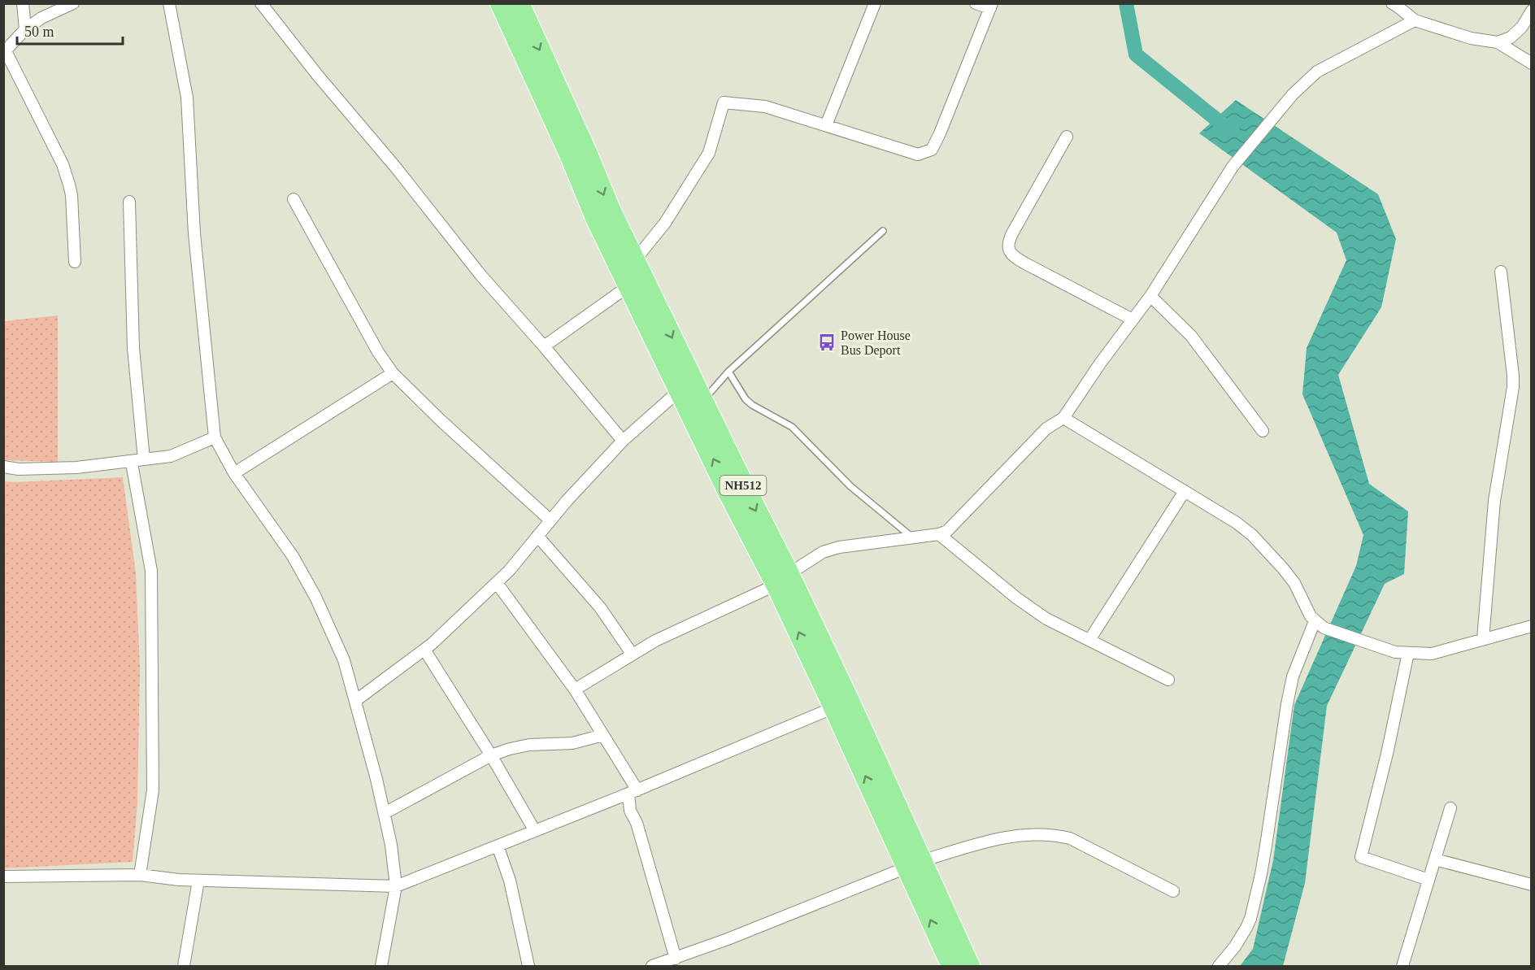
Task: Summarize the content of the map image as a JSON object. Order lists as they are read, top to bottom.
{
  "streets": {
    "highway": ["NH512"]
  },
  "places": {
    "bus stop": ["Power House Bus Deport"]
  },
  "scale_bar": "50 m"
}
